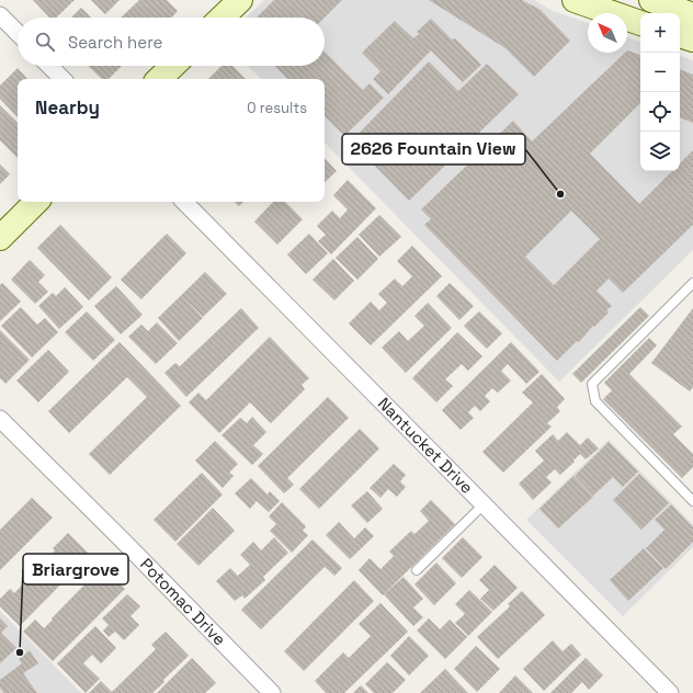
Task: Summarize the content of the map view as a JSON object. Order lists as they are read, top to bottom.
{
  "streets": {
    "street": ["Nantucket Drive", "Potomac Drive"]
  },
  "places": ["2626 Fountain View", "Briargrove"],
  "north": "top left",
  "page": {
    "map_buttons": ["+", "−"],
    "search": "Search here",
    "heading": ["Nearby", "0 results"]
  }
}
